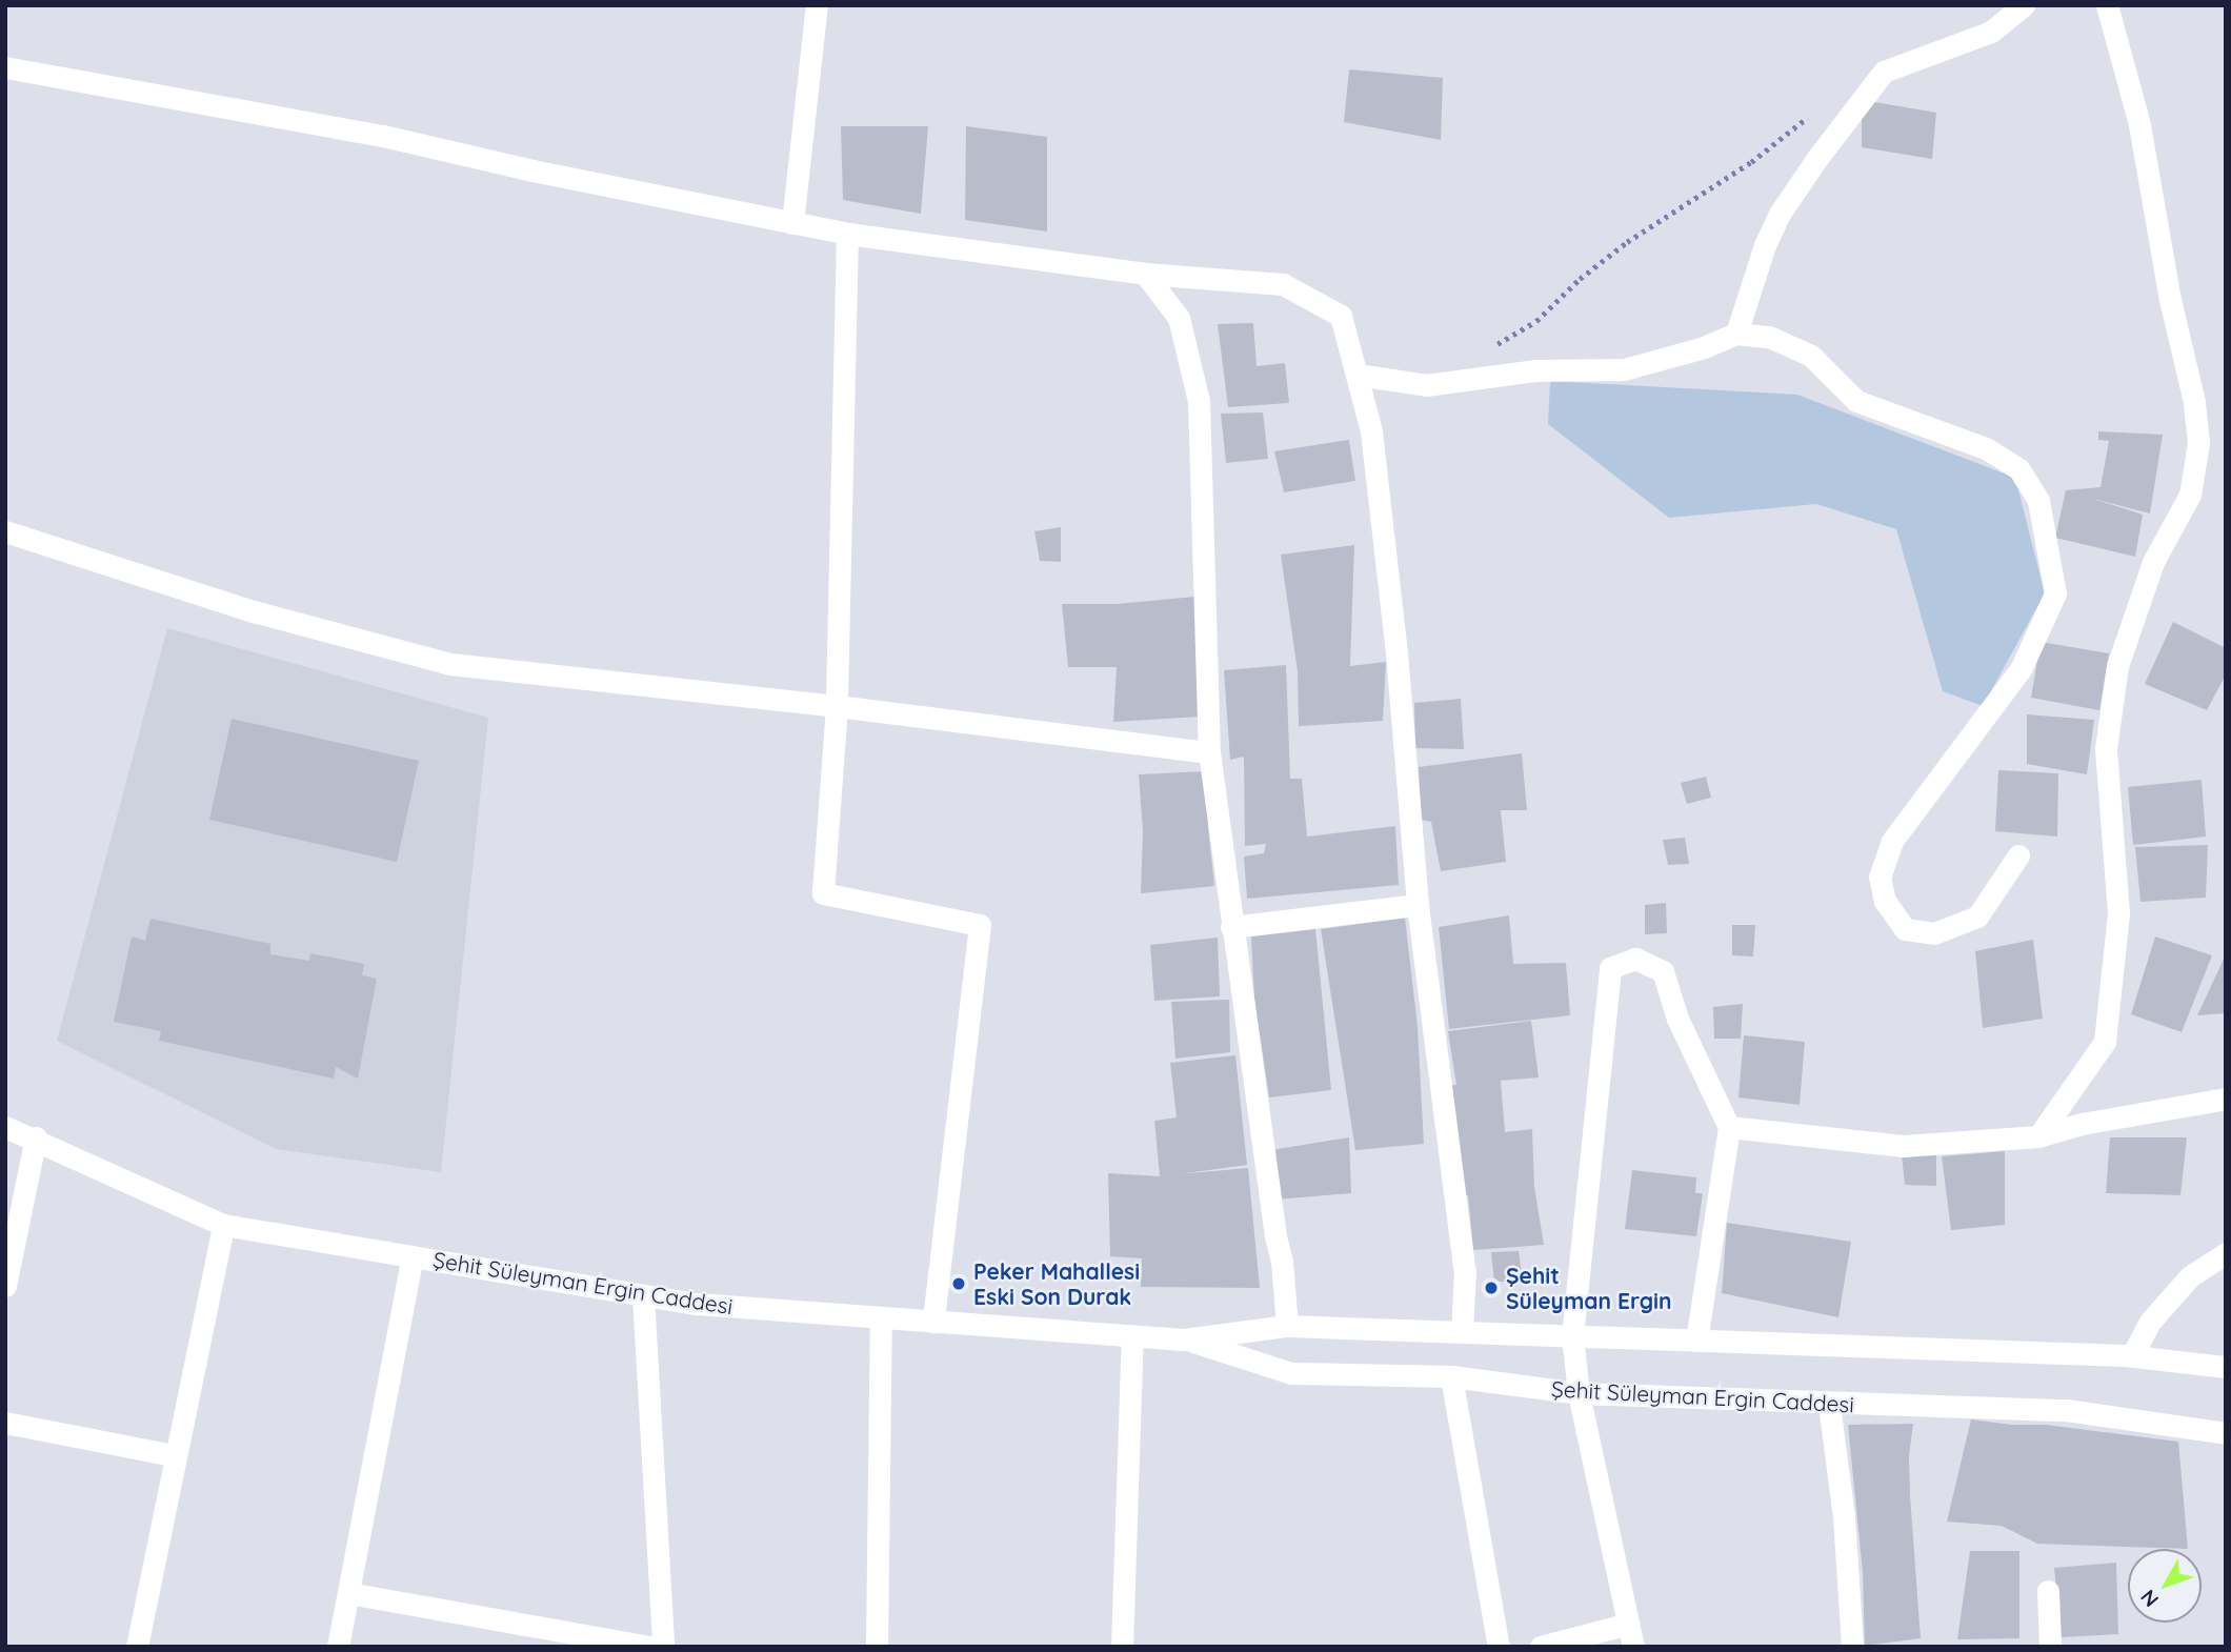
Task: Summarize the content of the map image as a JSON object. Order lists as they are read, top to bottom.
{
  "streets": {
    "street": ["Şehit Süleyman Ergin Caddesi"]
  },
  "places": ["Peker Mahallesi Eski Son Durak", "Şehit Süleyman Ergin"],
  "north": "bottom left"
}
